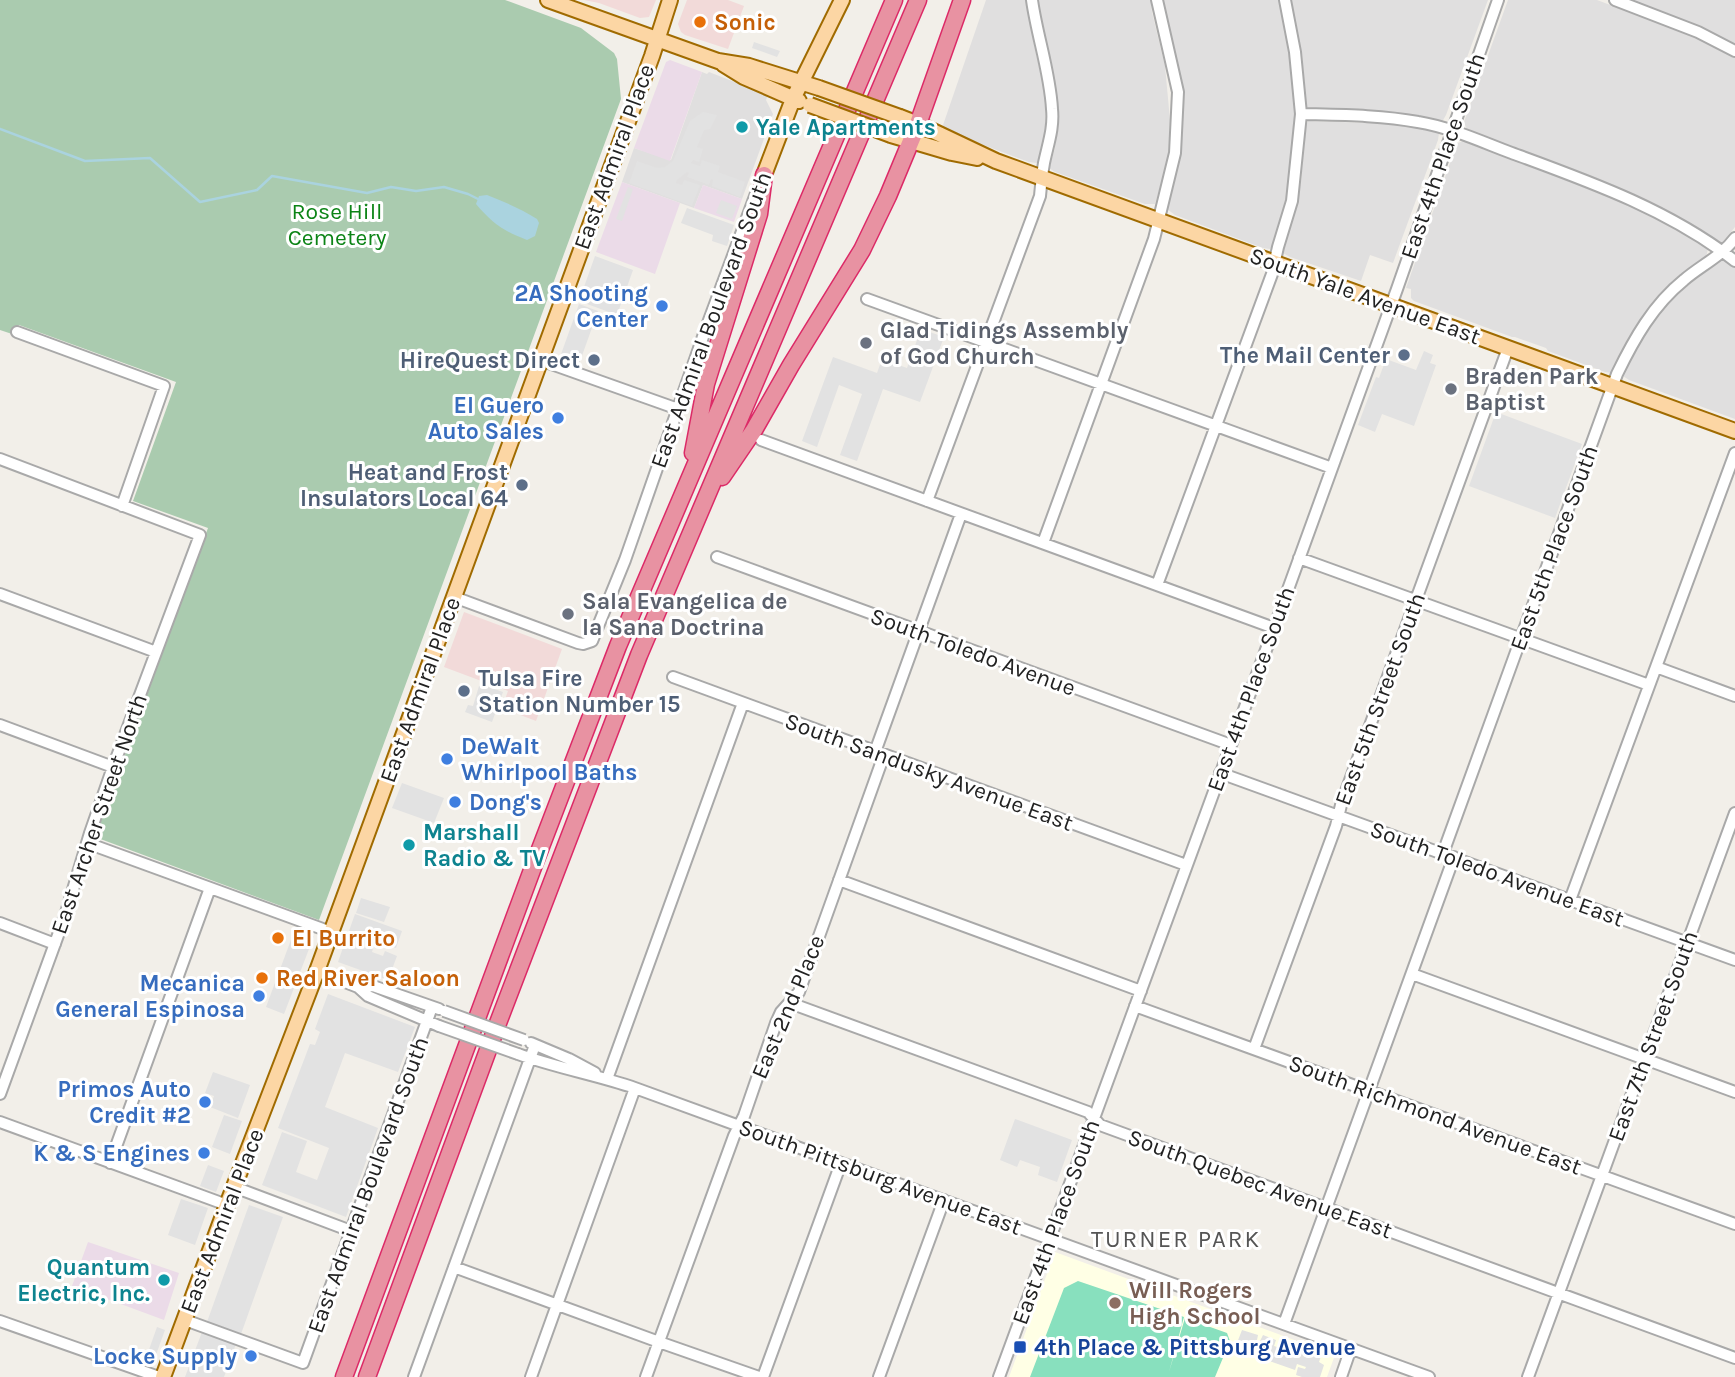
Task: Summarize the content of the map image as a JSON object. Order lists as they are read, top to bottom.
{
  "streets": {
    "main road": ["East Admiral Place", "South Yale Avenue East", "East Admiral Boulevard South"],
    "street": [
      "East 4th Place South",
      "East 5th Place South",
      "South Toledo Avenue",
      "East 5th Street South",
      "South Sandusky Avenue East",
      "East Archer Street North",
      "South Toledo Avenue East",
      "East 2nd Place",
      "East 7th Street South",
      "South Richmond Avenue East",
      "South Pittsburg Avenue East",
      "South Quebec Avenue East"
    ]
  },
  "crossings": [
    ["East 4th Place South", "South Yale Avenue East"],
    ["East 4th Place South", "South Toledo Avenue"],
    ["East 4th Place South", "South Sandusky Avenue East"],
    ["East 4th Place South", "South Toledo Avenue East"],
    ["East 4th Place South", "South Richmond Avenue East"],
    ["East 4th Place South", "South Pittsburg Avenue East"],
    ["East 4th Place South", "South Quebec Avenue East"],
    ["East Admiral Place", "South Yale Avenue East"],
    ["East Admiral Place", "East Admiral Boulevard South"],
    ["East Admiral Place", "South Pittsburg Avenue East"],
    ["South Yale Avenue East", "East Admiral Boulevard South"],
    ["South Yale Avenue East", "East 5th Place South"],
    ["South Yale Avenue East", "East 5th Street South"],
    ["East Admiral Boulevard South", "South Pittsburg Avenue East"],
    ["East 5th Place South", "South Toledo Avenue East"],
    ["East 5th Place South", "South Richmond Avenue East"],
    ["East 5th Place South", "South Pittsburg Avenue East"],
    ["East 5th Place South", "South Quebec Avenue East"],
    ["South Toledo Avenue", "East 2nd Place"],
    ["East 5th Street South", "South Toledo Avenue East"],
    ["East 5th Street South", "South Richmond Avenue East"],
    ["South Sandusky Avenue East", "East 2nd Place"],
    ["South Toledo Avenue East", "East 7th Street South"],
    ["East 2nd Place", "South Pittsburg Avenue East"],
    ["East 2nd Place", "South Quebec Avenue East"],
    ["East 7th Street South", "South Richmond Avenue East"],
    ["East 7th Street South", "South Quebec Avenue East"]
  ],
  "districts": ["TURNER PARK"],
  "parks": ["Rose Hill Cemetery"],
  "places": {
    "other": [
      "Sonic",
      "Yale Apartments",
      "2A Shooting Center",
      "Glad Tidings Assembly of God Church",
      "The Mail Center",
      "HireQuest Direct",
      "Braden Park Baptist",
      "El Guero Auto Sales",
      "Heat and Frost Insulators Local 64",
      "Sala Evangelica de la Sana Doctrina",
      "Tulsa Fire Station Number 15",
      "DeWalt Whirlpool Baths",
      "Dong's",
      "Marshall Radio & TV",
      "El Burrito",
      "Red River Saloon",
      "Mecanica General Espinosa",
      "Primos Auto Credit #2",
      "K & S Engines",
      "Quantum Electric, Inc.",
      "Will Rogers High School",
      "Locke Supply"
    ],
    "transit": ["4th Place & Pittsburg Avenue"]
  }
}
